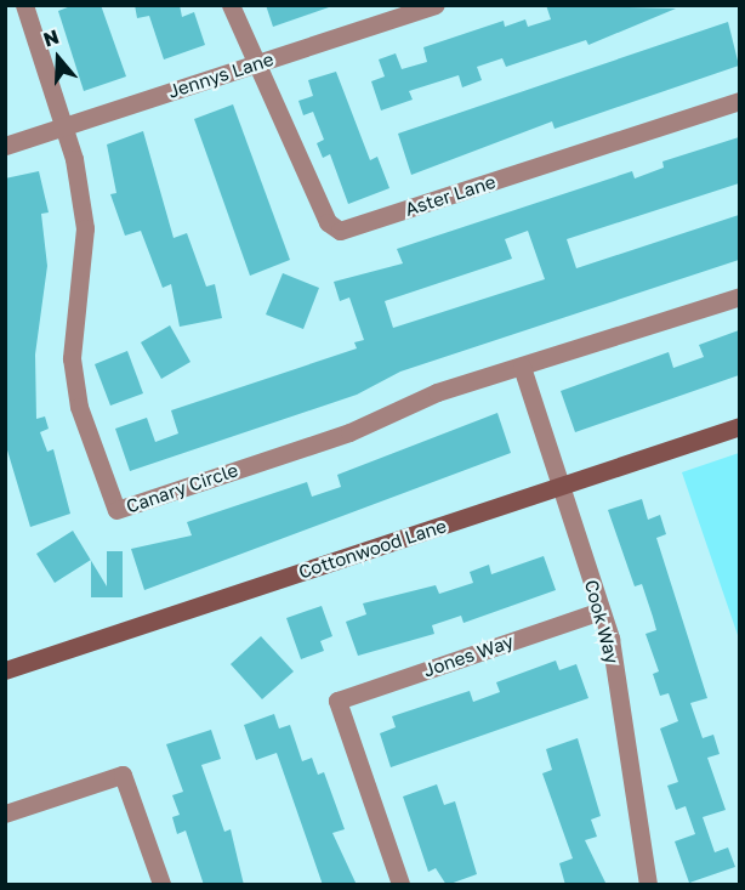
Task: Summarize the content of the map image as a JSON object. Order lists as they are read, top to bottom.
{
  "streets": {
    "main road": ["Cottonwood Lane"],
    "street": [
      "Jennys Lane",
      "Aster Lane",
      "Canary Circle",
      "Cook Way",
      "Jones Way"
    ]
  },
  "crossings": [
    ["Jennys Lane", "Aster Lane"],
    ["Jennys Lane", "Canary Circle"],
    ["Canary Circle", "Cook Way"],
    ["Cottonwood Lane", "Cook Way"],
    ["Cook Way", "Jones Way"]
  ],
  "north": "top"
}
